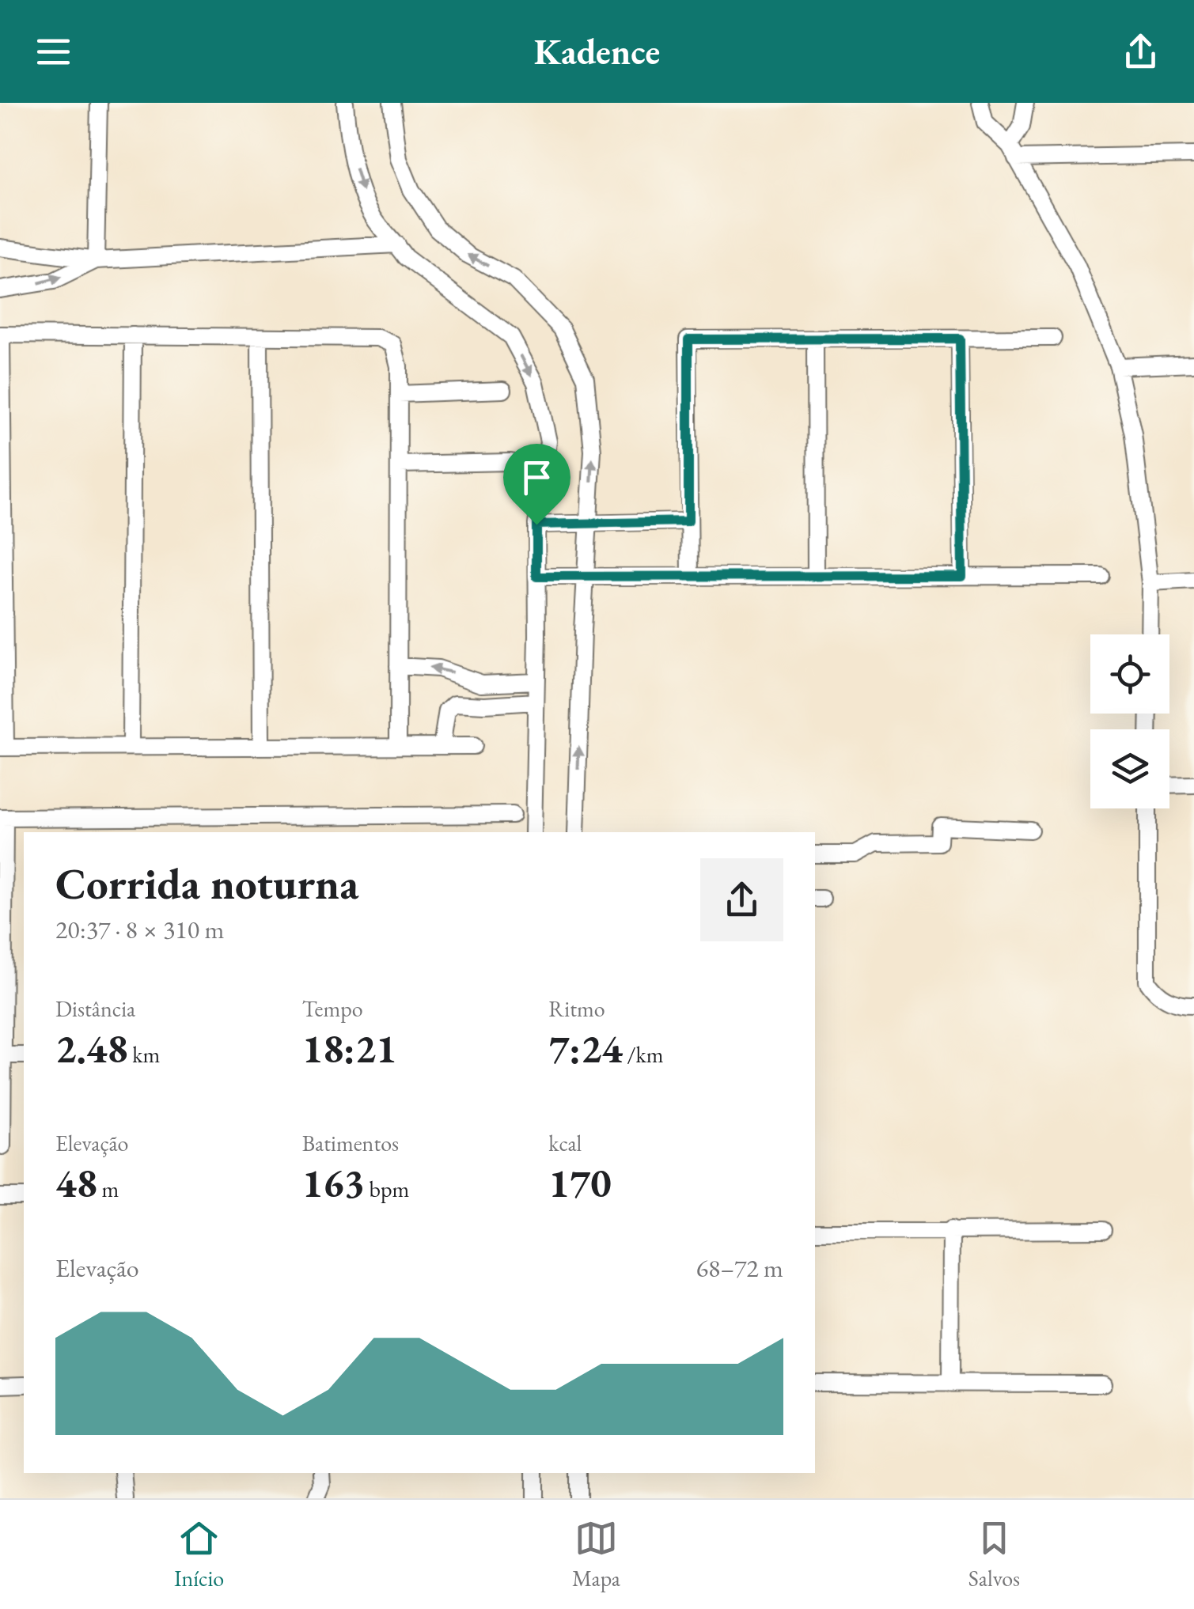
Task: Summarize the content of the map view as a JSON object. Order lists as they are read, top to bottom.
{
  "page": {
    "header": "Kadence",
    "heading": ["Corrida noturna", "20:37 · 8 × 310 m"],
    "stats": [
      ["Distância", "2.48 km"],
      ["Tempo", "18:21"],
      ["Ritmo", "7:24 /km"],
      ["Elevação", "48 m"],
      ["Batimentos", "163 bpm"],
      ["kcal", "170"]
    ],
    "chart": ["Elevação", "68–72 m"],
    "tabs": ["Início", "Mapa", "Salvos"]
  }
}
